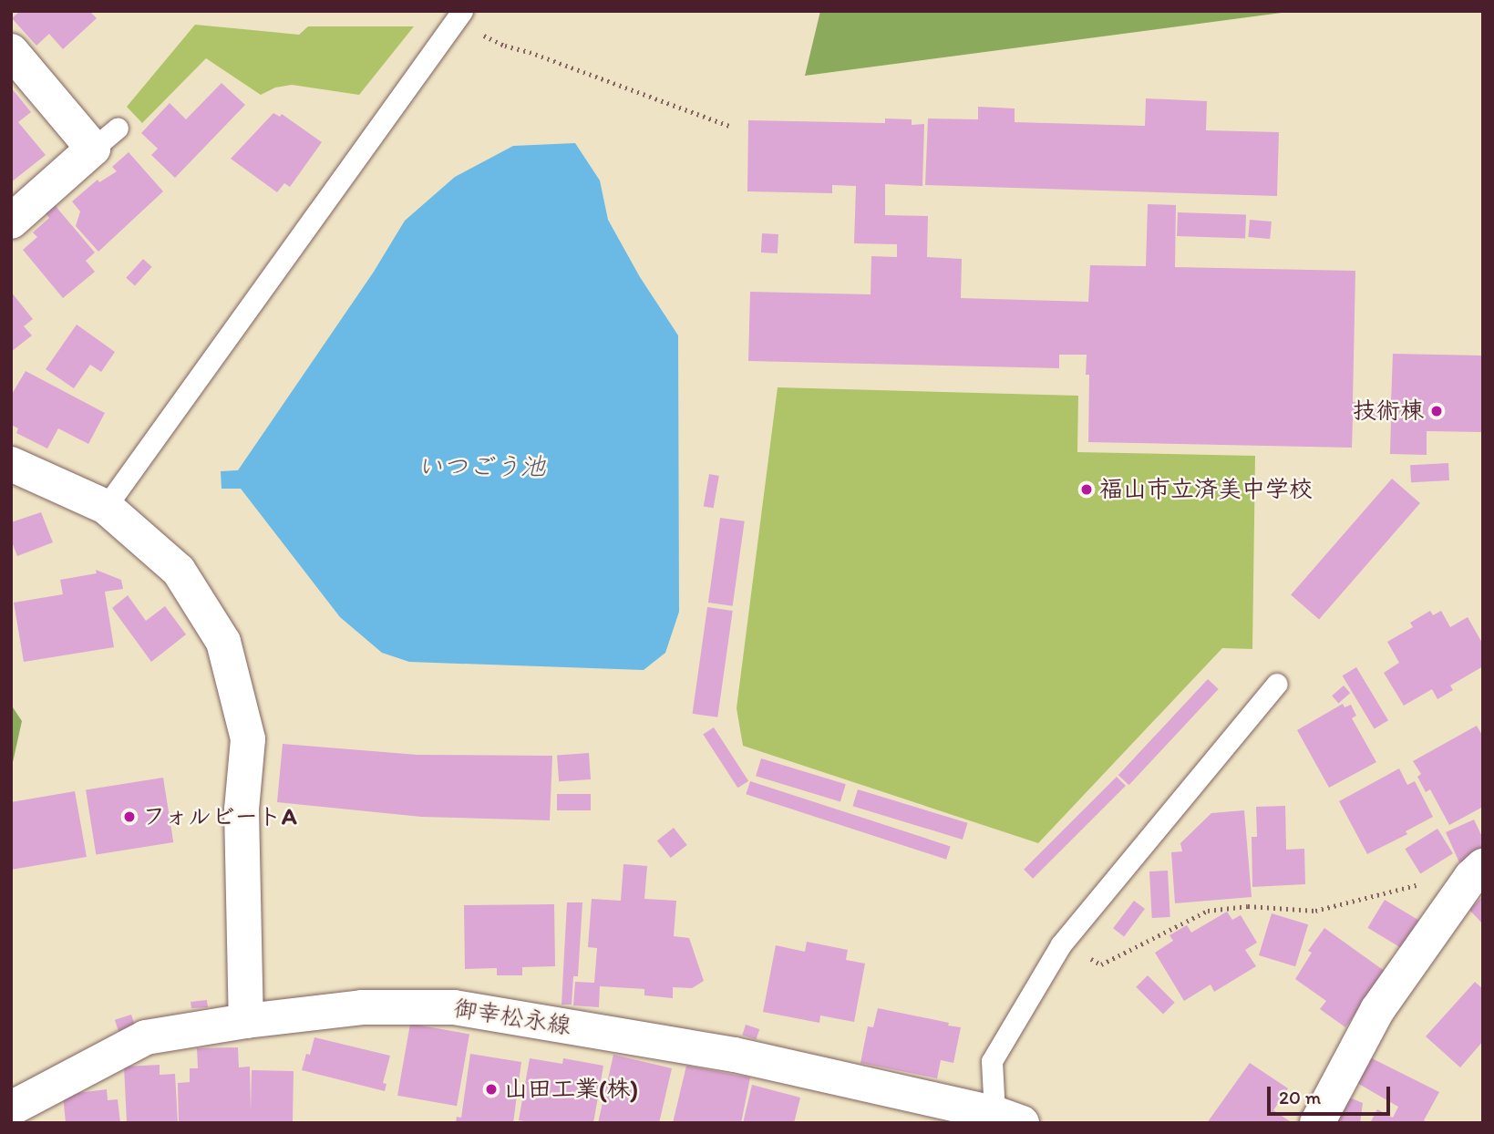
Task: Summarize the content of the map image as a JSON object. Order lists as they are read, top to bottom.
{
  "streets": {
    "street": ["御幸松永線"]
  },
  "water": ["いつごう池"],
  "places": [
    "技術棟",
    "福山市立済美中学校",
    "フォルビートA",
    "山田工業(株)"
  ],
  "scale_bar": "20 m"
}
